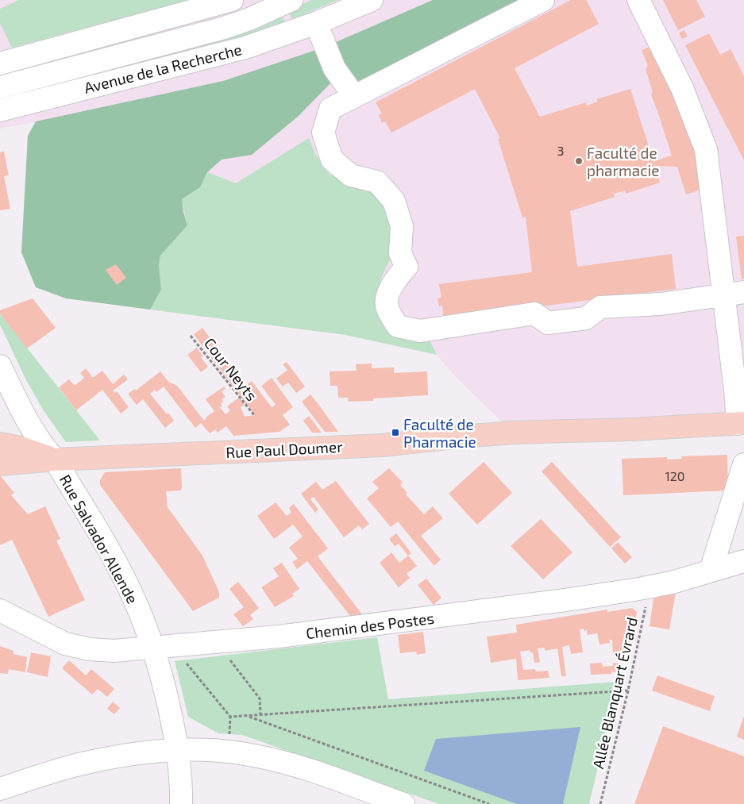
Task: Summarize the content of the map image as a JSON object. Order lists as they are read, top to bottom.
{
  "streets": {
    "main road": ["Rue Paul Doumer"],
    "street": ["Avenue de la Recherche", "Rue Salvador Allende", "Chemin des Postes"],
    "path": ["Cour Neyts", "Allée Blanquart Évrard"]
  },
  "crossings": [
    ["Rue Paul Doumer", "Rue Salvador Allende"],
    ["Rue Salvador Allende", "Chemin des Postes"],
    ["Chemin des Postes", "Allée Blanquart Évrard"]
  ],
  "places": {
    "other": ["Faculté de pharmacie"],
    "transit": ["Faculté de Pharmacie"]
  },
  "house_numbers": ["3", "120"]
}
